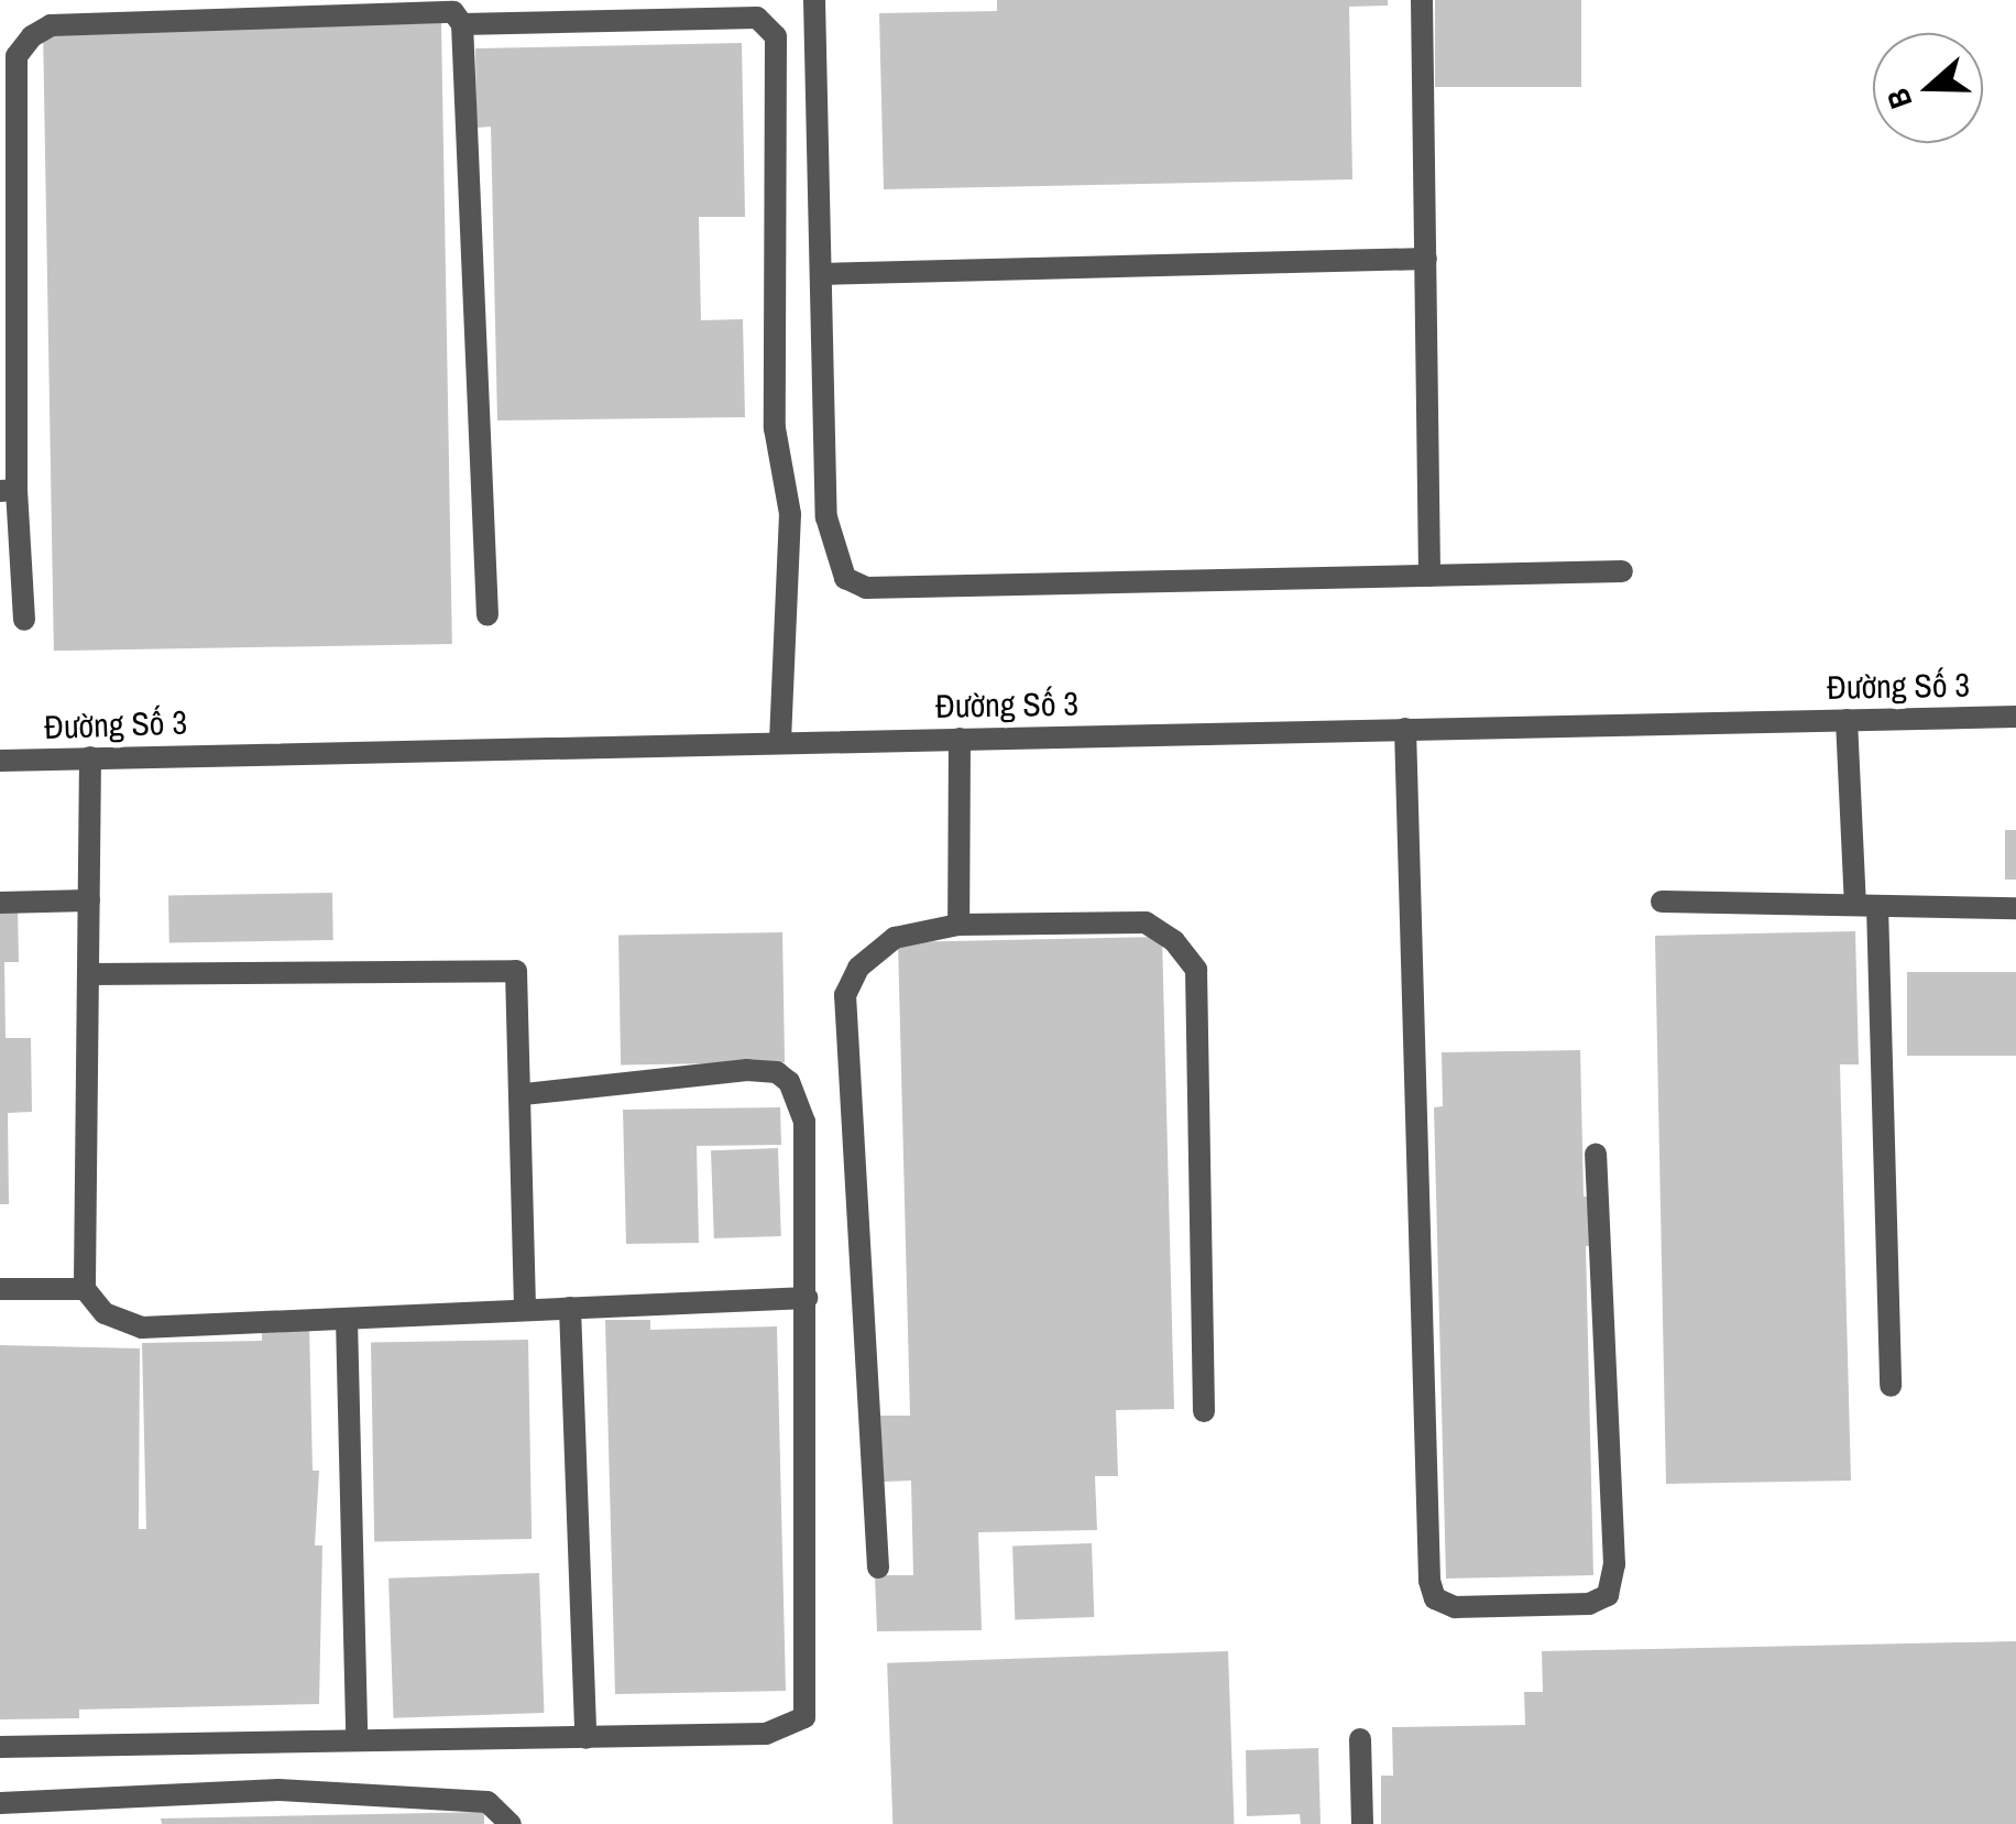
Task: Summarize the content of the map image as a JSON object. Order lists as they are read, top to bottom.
{
  "streets": {
    "street": ["Đường Số 3"]
  },
  "north": "left"
}
